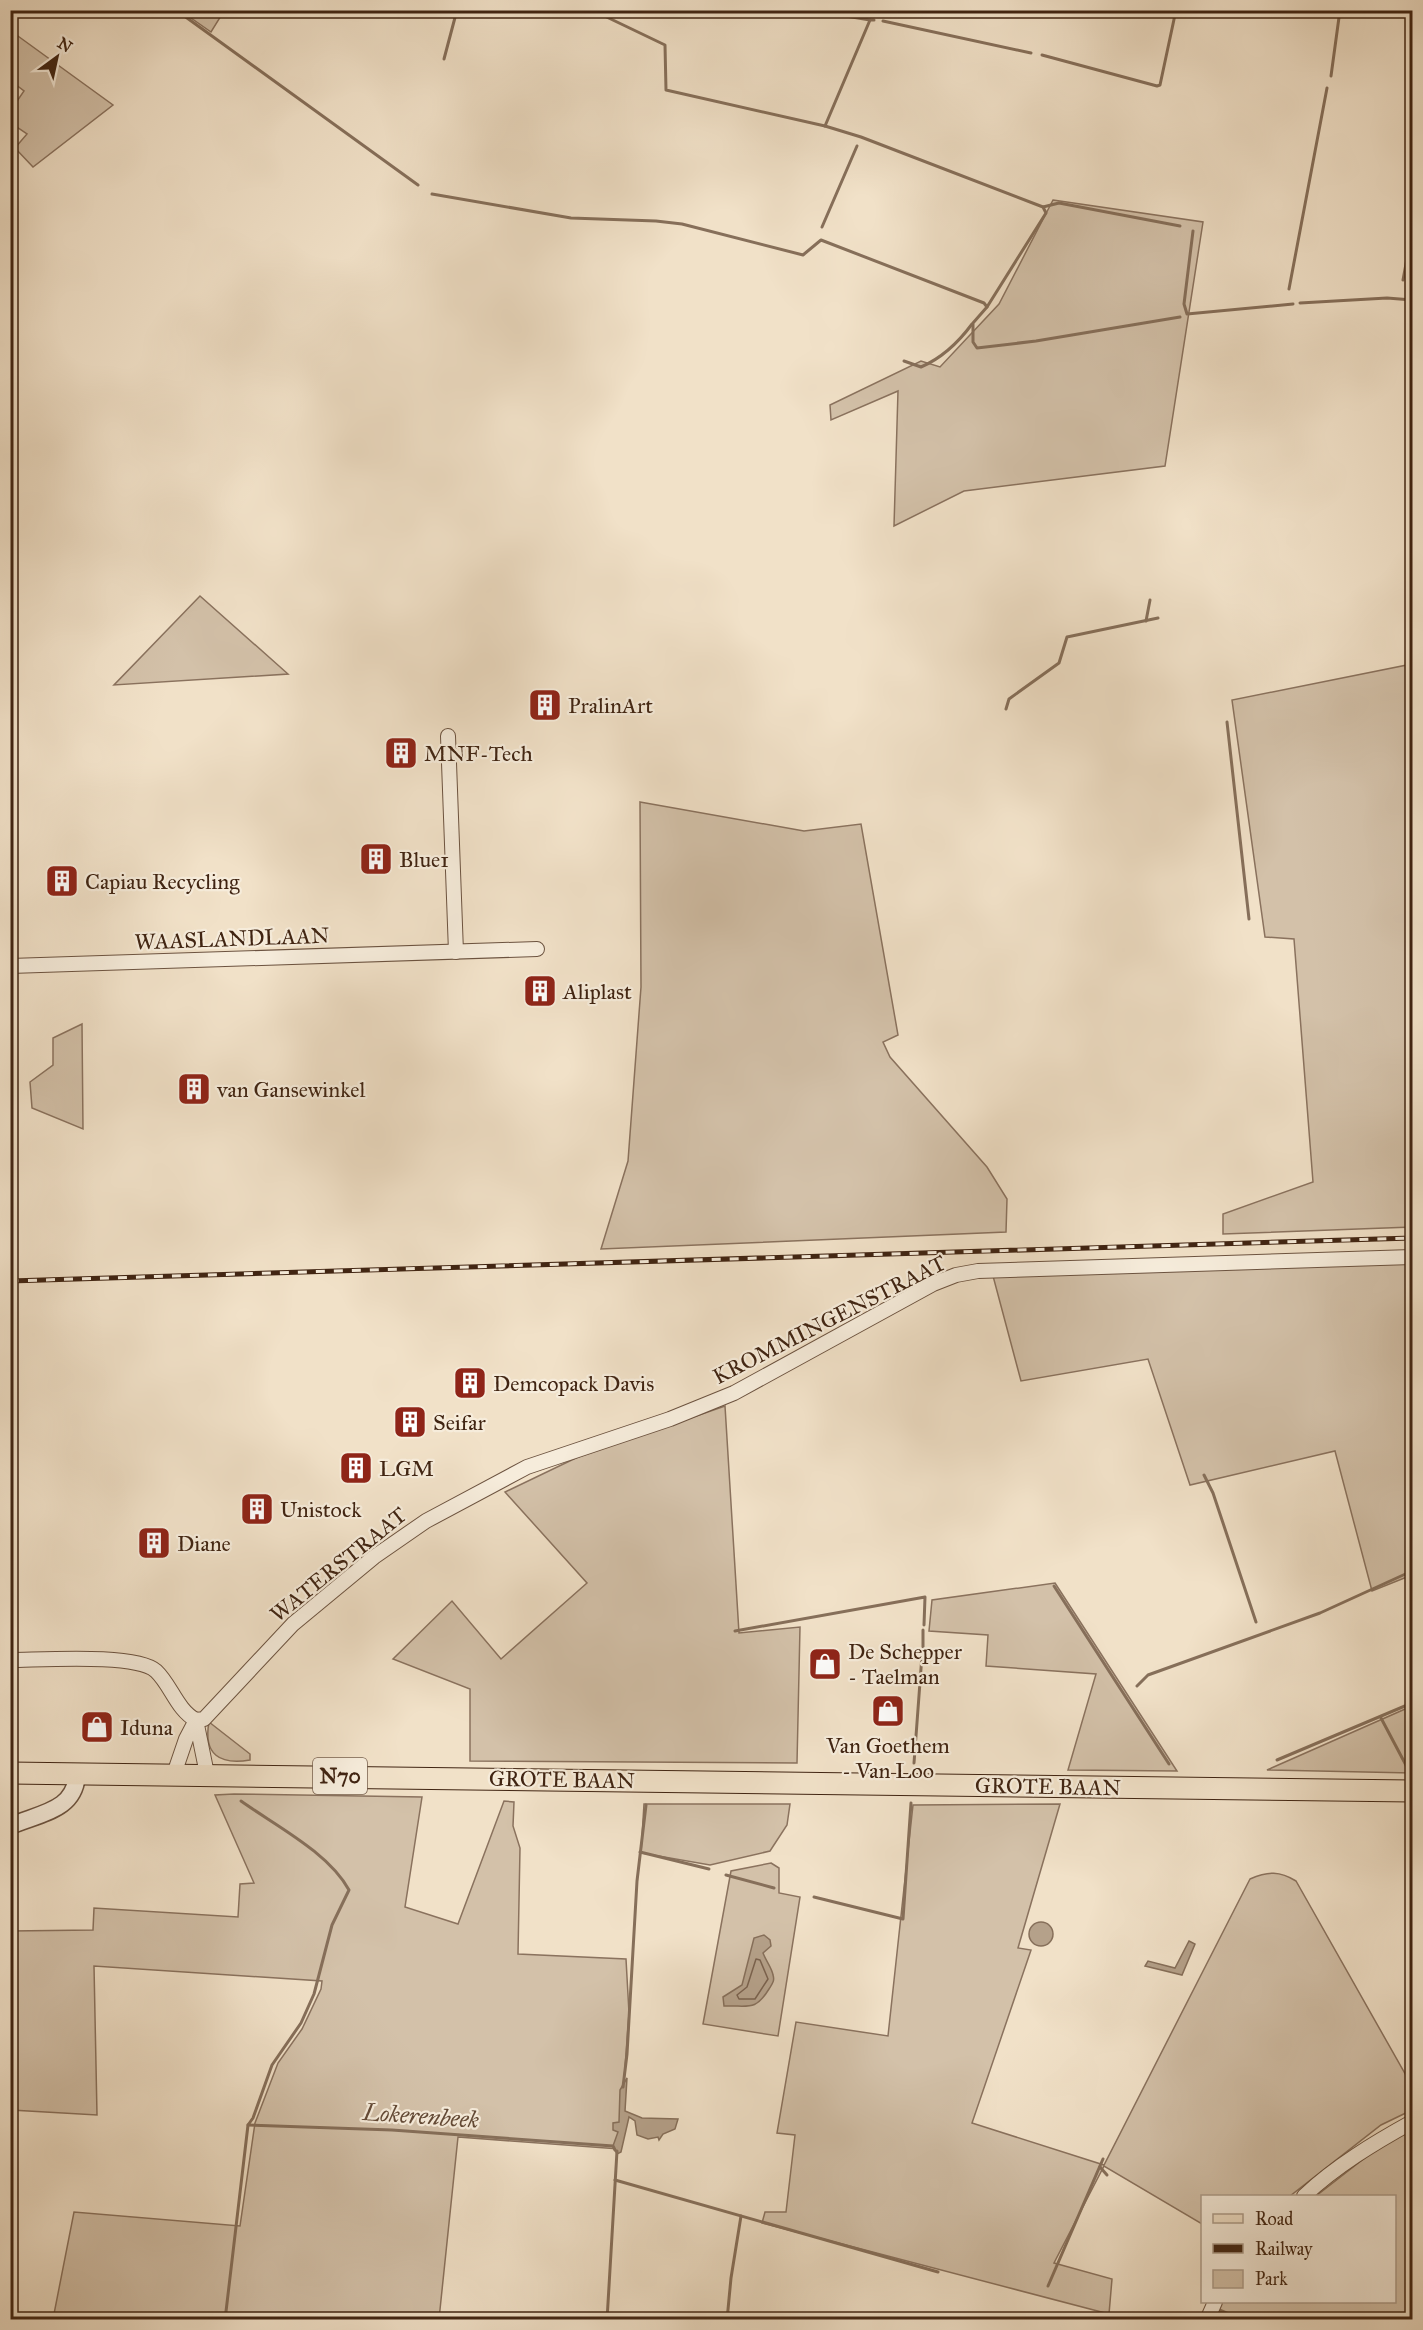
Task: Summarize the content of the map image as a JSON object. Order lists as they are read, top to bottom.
{
  "streets": {
    "main road": ["N70", "GROTE BAAN"],
    "street": ["WAASLANDLAAN", "KROMMINGENSTRAAT", "WATERSTRAAT"]
  },
  "crossings": [
    ["KROMMINGENSTRAAT", "WATERSTRAAT"],
    ["N70", "GROTE BAAN"]
  ],
  "water": ["Lokerenbeek"],
  "places": {
    "building": [
      "PralinArt",
      "MNF-Tech",
      "Blue1",
      "Capiau Recycling",
      "Aliplast",
      "van Gansewinkel",
      "Demcopack Davis",
      "Seifar",
      "LGM",
      "Unistock",
      "Diane"
    ],
    "shop": ["De Schepper - Taelman", "Van Goethem - Van Loo", "Iduna"]
  },
  "legend": ["Road", "Railway", "Park"],
  "north": "top right"
}
